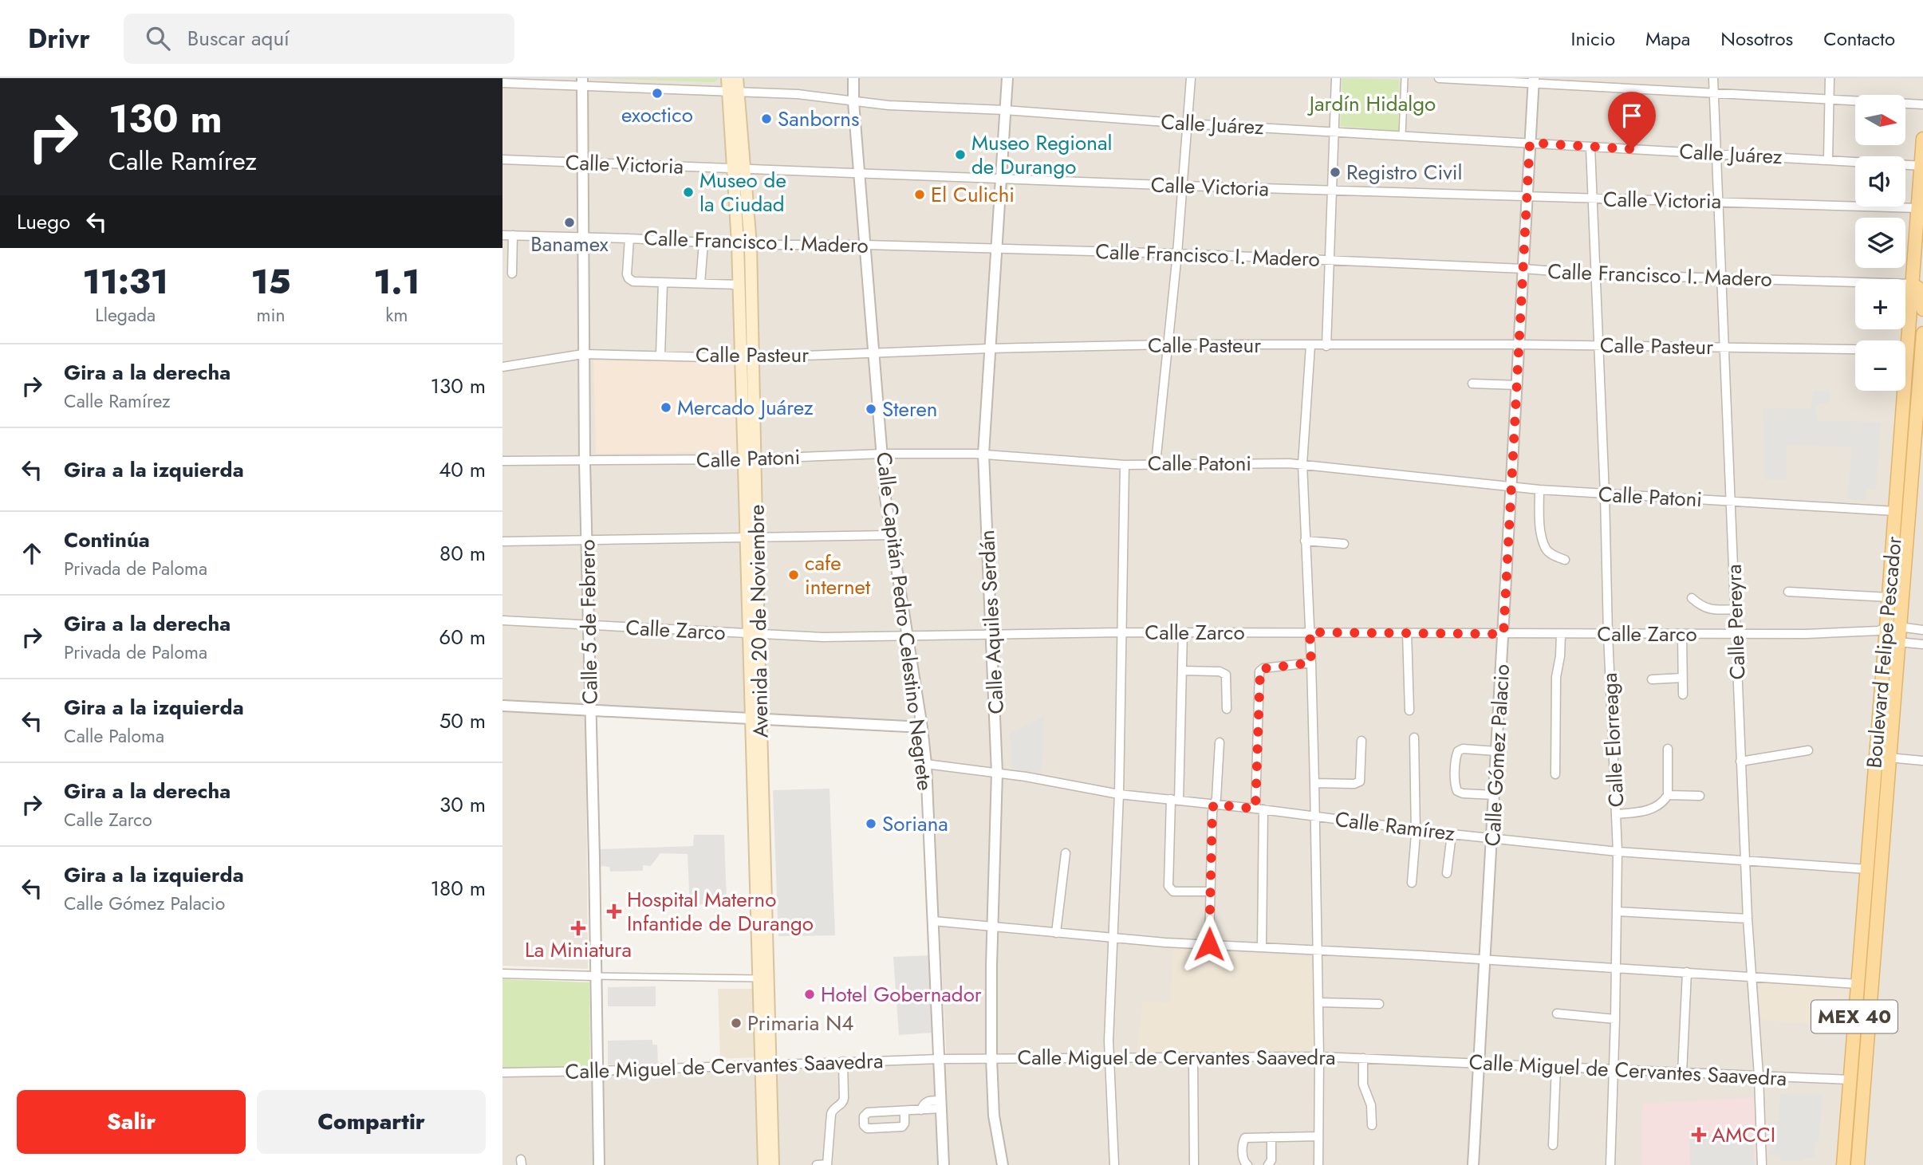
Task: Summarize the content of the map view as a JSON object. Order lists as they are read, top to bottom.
{
  "streets": {
    "main road": ["Avenida 20 de Noviembre", "Boulevard Felipe Pescador", "MEX 40"],
    "street": [
      "Calle Juárez",
      "Calle Victoria",
      "Calle Francisco I. Madero",
      "Calle Pasteur",
      "Calle Patoni",
      "Calle Capitán Pedro Celestino Negrete",
      "Calle 5 de Febrero",
      "Calle Aquiles Serdán",
      "Calle Pereyra",
      "Calle Zarco",
      "Calle Elorreaga",
      "Calle Gómez Palacio",
      "Calle Ramírez",
      "Calle Miguel de Cervantes Saavedra"
    ]
  },
  "crossings": [
    ["Calle Juárez", "Avenida 20 de Noviembre"],
    ["Calle Juárez", "Calle Capitán Pedro Celestino Negrete"],
    ["Calle Juárez", "Calle 5 de Febrero"],
    ["Calle Juárez", "Calle Aquiles Serdán"],
    ["Calle Juárez", "Calle Pereyra"],
    ["Calle Juárez", "Boulevard Felipe Pescador"],
    ["Calle Juárez", "Calle Elorreaga"],
    ["Calle Juárez", "Calle Gómez Palacio"],
    ["Calle Victoria", "Avenida 20 de Noviembre"],
    ["Calle Victoria", "Calle Capitán Pedro Celestino Negrete"],
    ["Calle Victoria", "Calle 5 de Febrero"],
    ["Calle Victoria", "Calle Aquiles Serdán"],
    ["Calle Victoria", "Calle Pereyra"],
    ["Calle Victoria", "Boulevard Felipe Pescador"],
    ["Calle Victoria", "Calle Elorreaga"],
    ["Calle Victoria", "Calle Gómez Palacio"],
    ["Calle Francisco I. Madero", "Avenida 20 de Noviembre"],
    ["Calle Francisco I. Madero", "Calle Capitán Pedro Celestino Negrete"],
    ["Calle Francisco I. Madero", "Calle 5 de Febrero"],
    ["Calle Francisco I. Madero", "Calle Aquiles Serdán"],
    ["Calle Francisco I. Madero", "Calle Pereyra"],
    ["Calle Francisco I. Madero", "Boulevard Felipe Pescador"],
    ["Calle Francisco I. Madero", "Calle Elorreaga"],
    ["Calle Francisco I. Madero", "Calle Gómez Palacio"],
    ["Calle Pasteur", "Avenida 20 de Noviembre"],
    ["Calle Pasteur", "Calle Capitán Pedro Celestino Negrete"],
    ["Calle Pasteur", "Calle 5 de Febrero"],
    ["Calle Pasteur", "Calle Aquiles Serdán"],
    ["Calle Pasteur", "Calle Pereyra"],
    ["Calle Pasteur", "Boulevard Felipe Pescador"],
    ["Calle Pasteur", "Calle Elorreaga"],
    ["Calle Pasteur", "Calle Gómez Palacio"],
    ["Calle Patoni", "Avenida 20 de Noviembre"],
    ["Calle Patoni", "Calle Capitán Pedro Celestino Negrete"],
    ["Calle Patoni", "Calle 5 de Febrero"],
    ["Calle Patoni", "Calle Aquiles Serdán"],
    ["Calle Patoni", "Calle Pereyra"],
    ["Calle Patoni", "Boulevard Felipe Pescador"],
    ["Calle Patoni", "Calle Elorreaga"],
    ["Calle Patoni", "Calle Gómez Palacio"],
    ["Avenida 20 de Noviembre", "Calle Zarco"],
    ["Avenida 20 de Noviembre", "Calle Miguel de Cervantes Saavedra"],
    ["Calle Capitán Pedro Celestino Negrete", "Calle Zarco"],
    ["Calle Capitán Pedro Celestino Negrete", "Calle Ramírez"],
    ["Calle Capitán Pedro Celestino Negrete", "Calle Miguel de Cervantes Saavedra"],
    ["Calle 5 de Febrero", "Calle Zarco"],
    ["Calle 5 de Febrero", "Calle Miguel de Cervantes Saavedra"],
    ["Calle Aquiles Serdán", "Calle Zarco"],
    ["Calle Aquiles Serdán", "Calle Ramírez"],
    ["Calle Aquiles Serdán", "Calle Miguel de Cervantes Saavedra"],
    ["Calle Pereyra", "Calle Zarco"],
    ["Calle Pereyra", "Calle Ramírez"],
    ["Calle Pereyra", "Calle Miguel de Cervantes Saavedra"],
    ["Calle Zarco", "Boulevard Felipe Pescador"],
    ["Calle Zarco", "Calle Elorreaga"],
    ["Calle Zarco", "Calle Gómez Palacio"],
    ["Boulevard Felipe Pescador", "Calle Ramírez"],
    ["Boulevard Felipe Pescador", "Calle Miguel de Cervantes Saavedra"],
    ["Calle Elorreaga", "Calle Ramírez"],
    ["Calle Elorreaga", "Calle Miguel de Cervantes Saavedra"],
    ["Calle Gómez Palacio", "Calle Ramírez"],
    ["Calle Gómez Palacio", "Calle Miguel de Cervantes Saavedra"]
  ],
  "parks": ["Jardín Hidalgo"],
  "places": {
    "other": [
      "exoctico",
      "Sanborns",
      "Museo Regional de Durango",
      "Registro Civil",
      "Museo de la Ciudad",
      "El Culichi",
      "Banamex",
      "Mercado Juárez",
      "Steren",
      "cafe internet",
      "Soriana",
      "Hotel Gobernador",
      "Primaria N4"
    ],
    "health": ["Hospital Materno Infantide de Durango", "La Miniatura", "AMCCI"]
  },
  "north": "right",
  "page": {
    "header": "Drivr",
    "search": "Buscar aquí",
    "nav": [
      "Inicio",
      "Mapa",
      "Nosotros",
      "Contacto"
    ],
    "turn": ["130 m", "Calle Ramírez"],
    "map_buttons": ["+", "−"],
    "then": "Luego",
    "eta": [
      "11:31",
      "Llegada",
      "15",
      "min",
      "1.1",
      "km"
    ],
    "list": [
      {
        "name": "Gira a la derecha",
        "note": "Calle Ramírez",
        "value": "130 m"
      },
      {
        "name": "Gira a la izquierda",
        "value": "40 m"
      },
      {
        "name": "Continúa",
        "note": "Privada de Paloma",
        "value": "80 m"
      },
      {
        "name": "Gira a la derecha",
        "note": "Privada de Paloma",
        "value": "60 m"
      },
      {
        "name": "Gira a la izquierda",
        "note": "Calle Paloma",
        "value": "50 m"
      },
      {
        "name": "Gira a la derecha",
        "note": "Calle Zarco",
        "value": "30 m"
      },
      {
        "name": "Gira a la izquierda",
        "note": "Calle Gómez Palacio",
        "value": "180 m"
      }
    ],
    "buttons": ["Salir", "Compartir"]
  }
}
